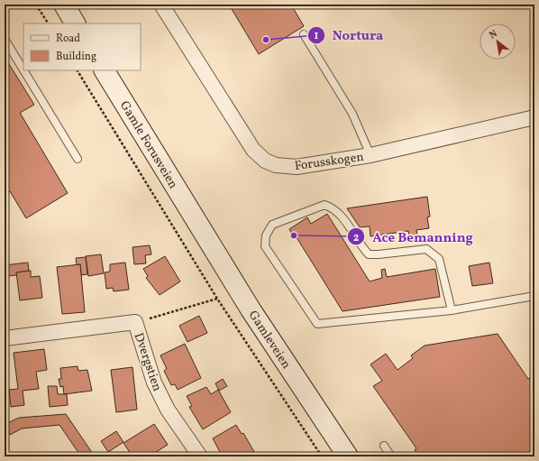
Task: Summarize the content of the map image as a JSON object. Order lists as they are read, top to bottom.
{
  "streets": {
    "main road": ["Gamle Forusveien", "Gamleveien"],
    "street": ["Forusskogen", "Dvergstien"]
  },
  "crossings": [
    ["Gamle Forusveien", "Gamleveien"]
  ],
  "places": ["Nortura", "Ace Bemanning"],
  "legend": ["Road", "Building"],
  "north": "top left"
}
